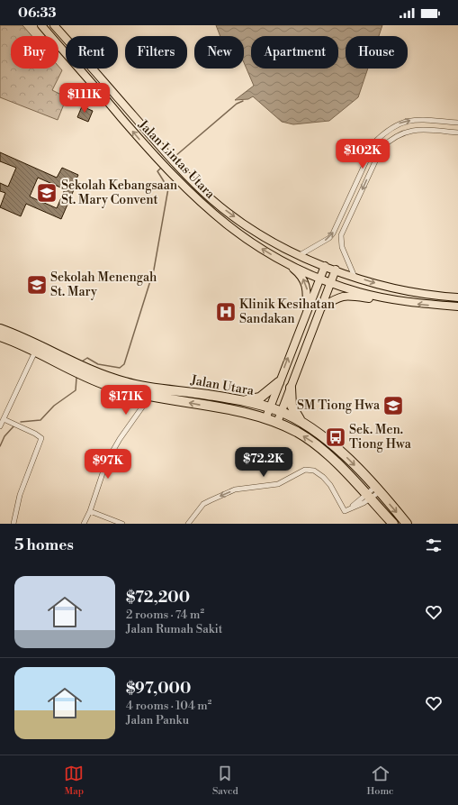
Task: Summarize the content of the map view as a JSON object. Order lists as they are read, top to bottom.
{
  "streets": {
    "highway": ["Jalan Utara"],
    "main road": ["Jalan Lintas Utara"]
  },
  "places": {
    "school or university": ["Sekolah Kebangsaan St. Mary Convent", "Sekolah Menengah St. Mary", "SM Tiong Hwa"],
    "hospital": ["Klinik Kesihatan Sandakan"],
    "bus stop": ["Sek. Men. Tiong Hwa"]
  },
  "page": {
    "status": "06:33",
    "chip": [
      "Buy",
      "Rent",
      "Filters",
      "New",
      "Apartment",
      "House"
    ],
    "price": [
      "$111K",
      "$102K",
      "$171K",
      "$72.2K",
      "$97K"
    ],
    "heading": "5 homes",
    "list": [
      {
        "name": "$72,200",
        "note": "2 rooms · 74 m² · Jalan Rumah Sakit"
      },
      {
        "name": "$97,000",
        "note": "4 rooms · 104 m² · Jalan Panku"
      }
    ],
    "tabs": ["Map", "Saved", "Home"]
  }
}
